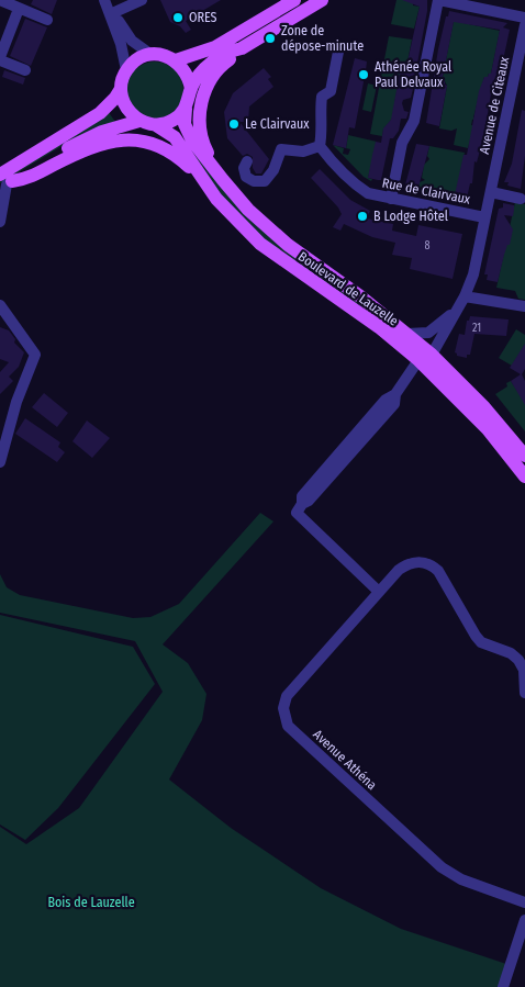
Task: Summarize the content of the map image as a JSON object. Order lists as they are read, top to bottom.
{
  "streets": {
    "main road": ["Boulevard de Lauzelle"],
    "street": ["Avenue de Citeaux", "Rue de Clairvaux", "Avenue Athéna"]
  },
  "crossings": [
    ["Avenue de Citeaux", "Rue de Clairvaux"],
    ["Avenue de Citeaux", "Boulevard de Lauzelle"],
    ["Avenue de Citeaux", "Avenue Athéna"]
  ],
  "parks": ["Bois de Lauzelle"],
  "places": [
    "ORES",
    "Zone de dépose-minute",
    "Athénée Royal Paul Delvaux",
    "Le Clairvaux",
    "B Lodge Hôtel"
  ],
  "house_numbers": ["8", "21"]
}
